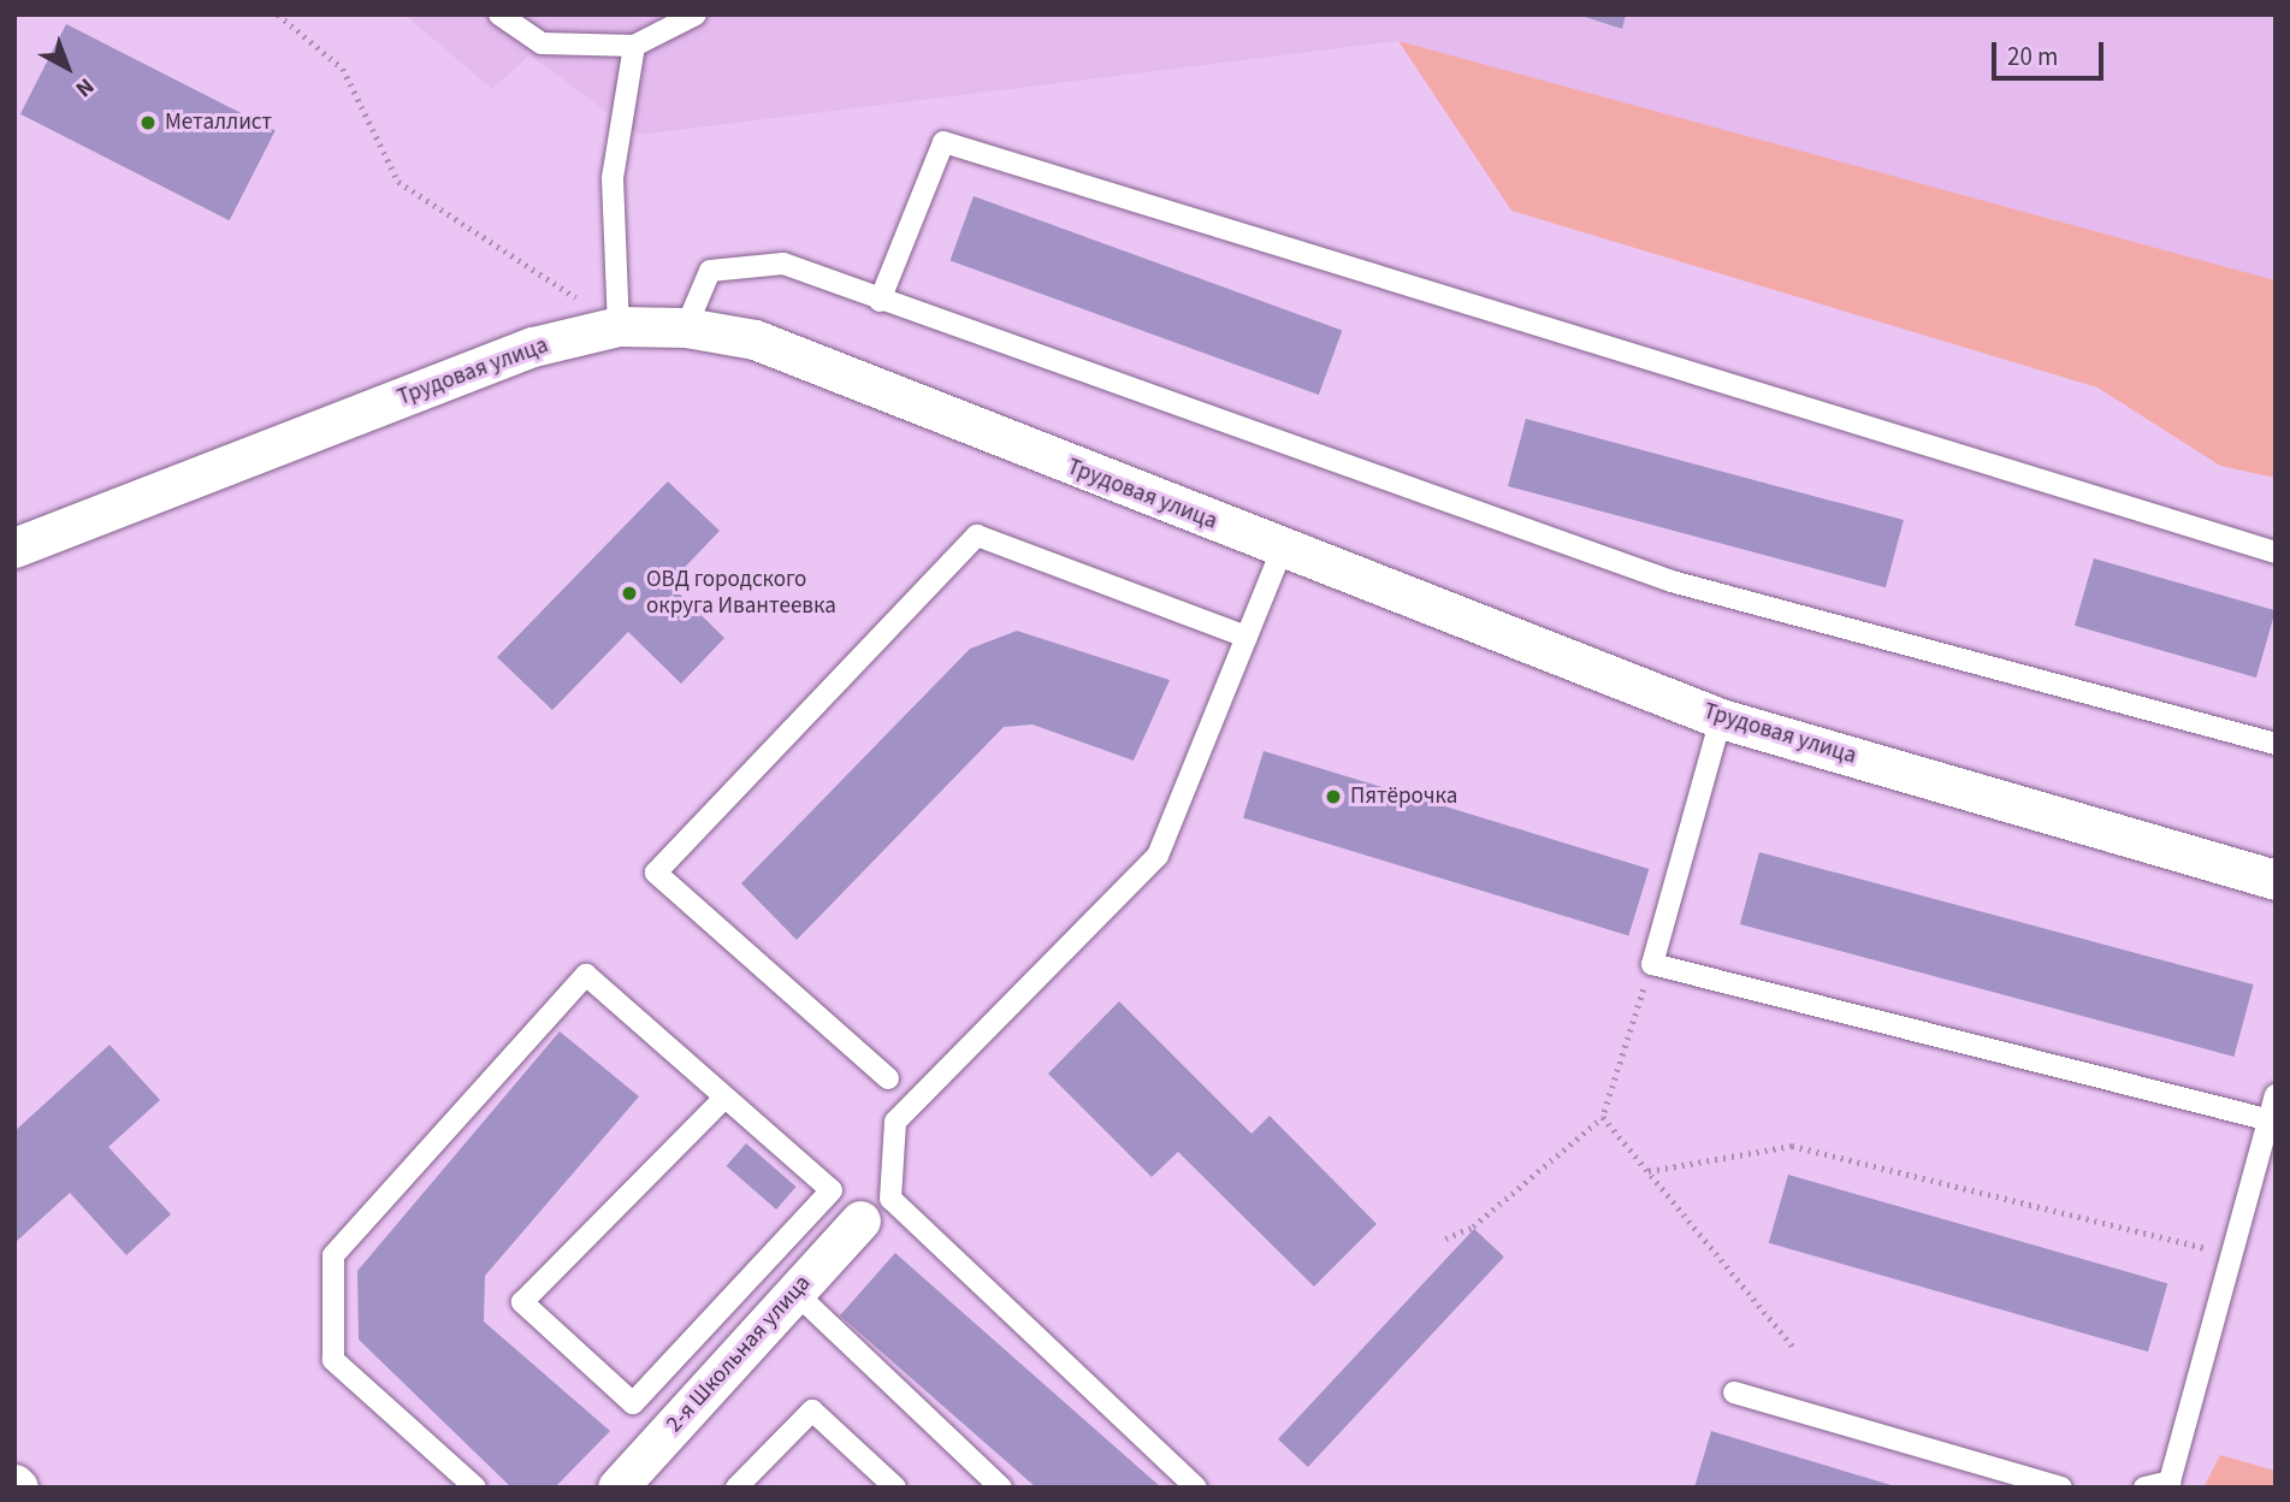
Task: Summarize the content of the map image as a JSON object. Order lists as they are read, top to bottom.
{
  "streets": {
    "street": ["Трудовая улица", "2-я Школьная улица"]
  },
  "places": ["Металлист", "ОВД городского округа Ивантеевка", "Пятёрочка"],
  "scale_bar": "20 m",
  "north": "bottom right"
}
